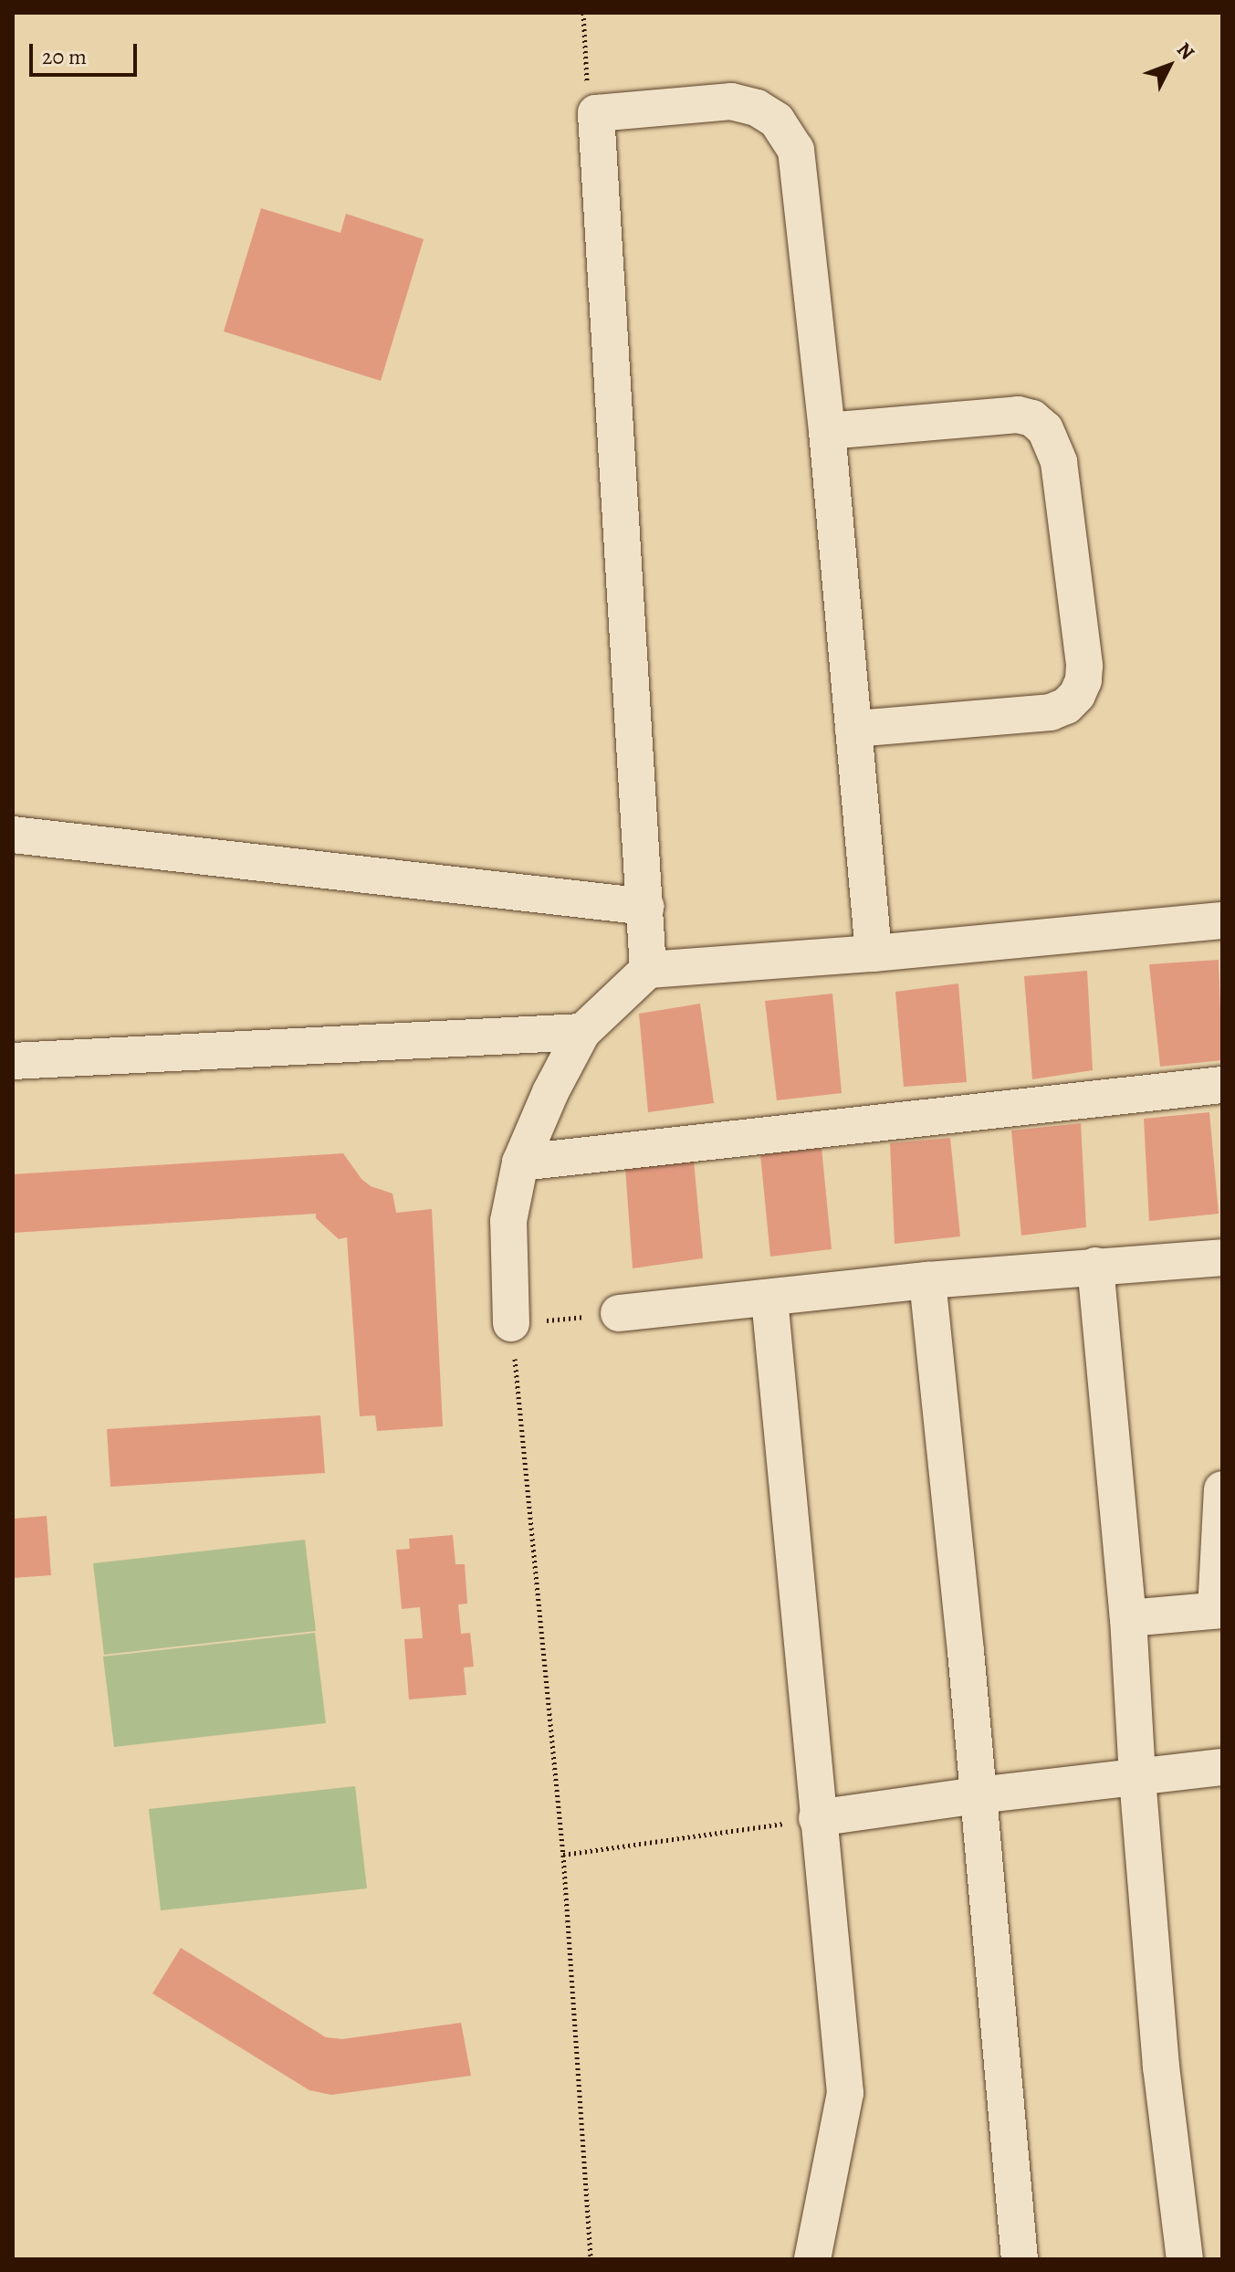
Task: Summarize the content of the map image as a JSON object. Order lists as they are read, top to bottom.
{
  "scale_bar": "20 m",
  "north": "top right"
}
